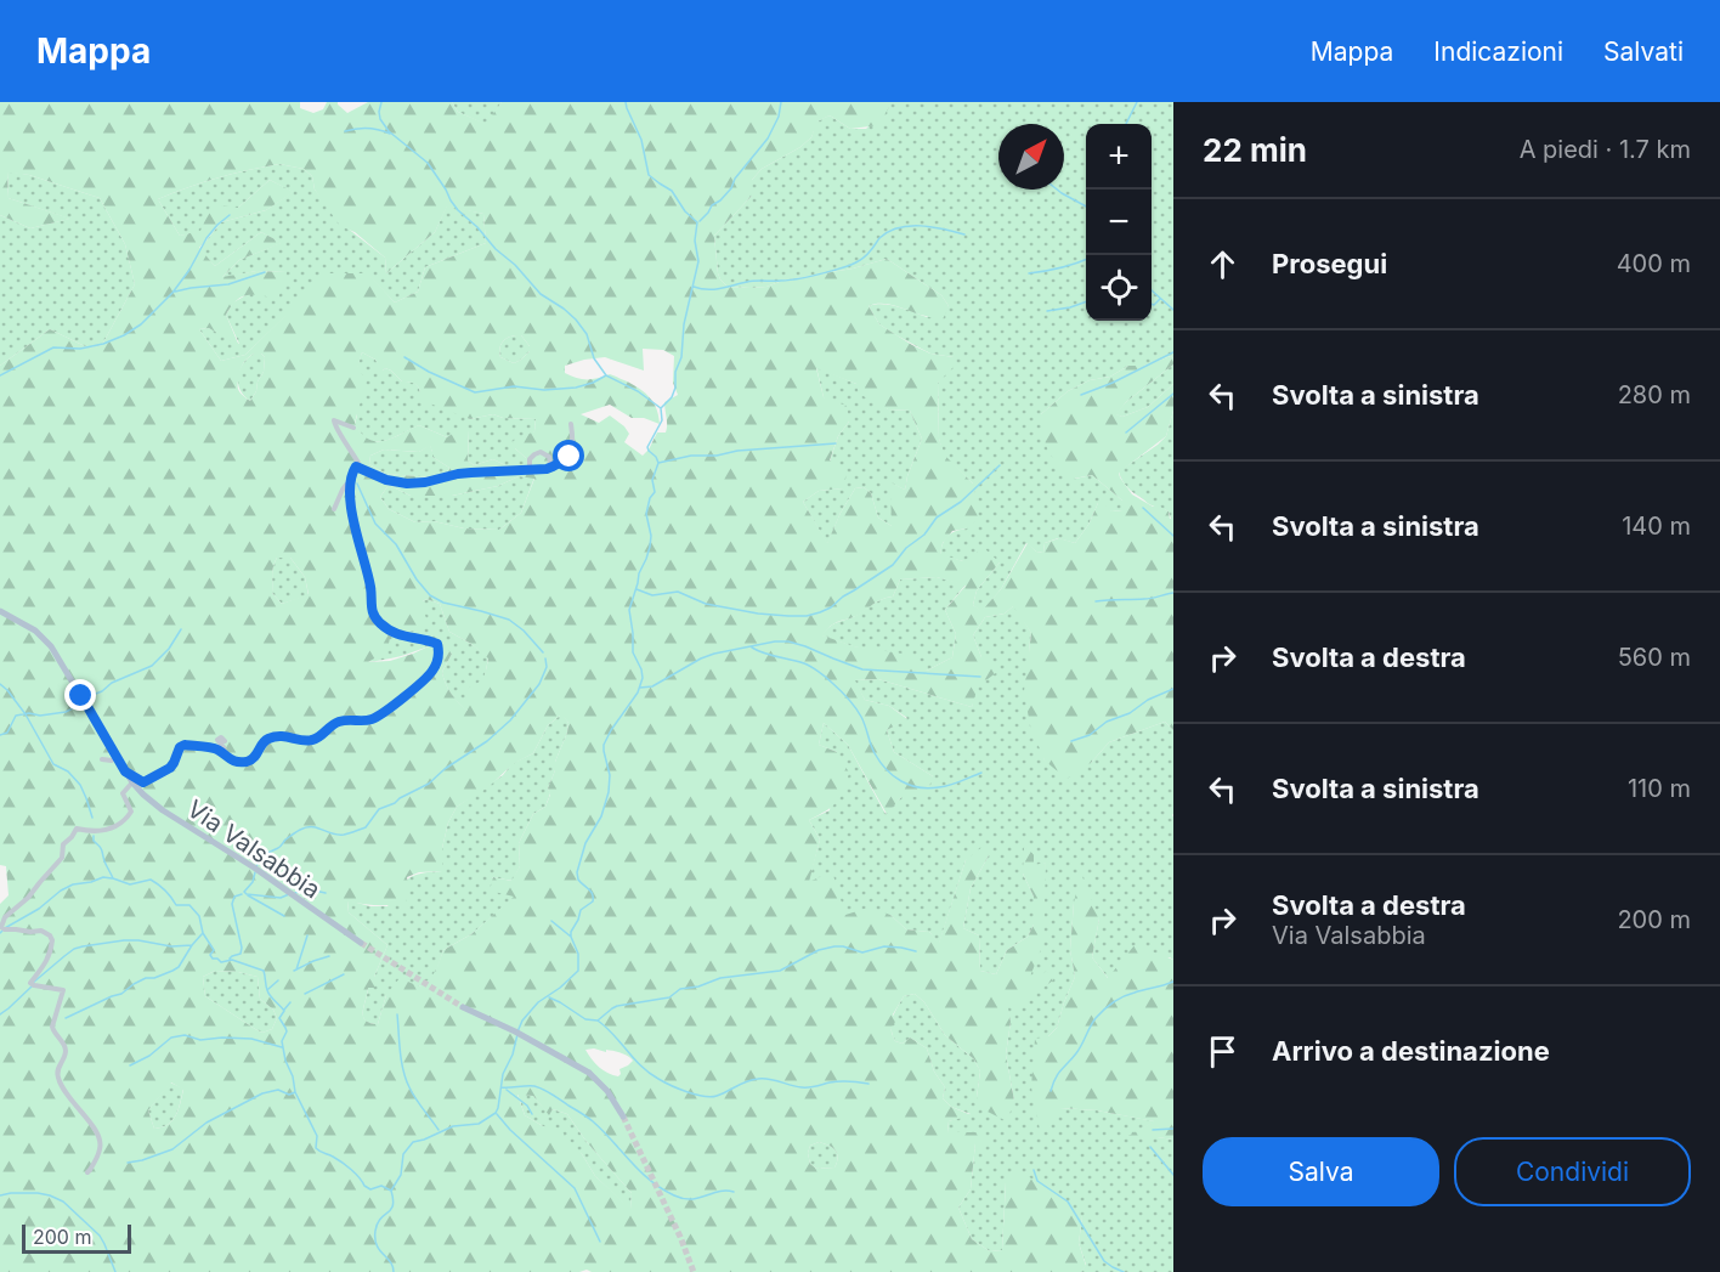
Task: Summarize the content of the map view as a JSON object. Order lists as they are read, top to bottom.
{
  "streets": {
    "main road": ["Via Valsabbia"]
  },
  "scale_bar": "200 m",
  "north": "top right",
  "page": {
    "header": "Mappa",
    "nav": ["Mappa", "Indicazioni", "Salvati"],
    "heading": ["22 min", "A piedi · 1.7 km"],
    "map_buttons": ["+", "−"],
    "list": [
      ["Prosegui", "400 m"],
      ["Svolta a sinistra", "280 m"],
      ["Svolta a sinistra", "140 m"],
      ["Svolta a destra", "560 m"],
      ["Svolta a sinistra", "110 m"],
      ["Svolta a destra", "Via Valsabbia", "200 m"],
      "Arrivo a destinazione"
    ],
    "buttons": ["Salva", "Condividi"],
    "scale": "200 m"
  }
}
